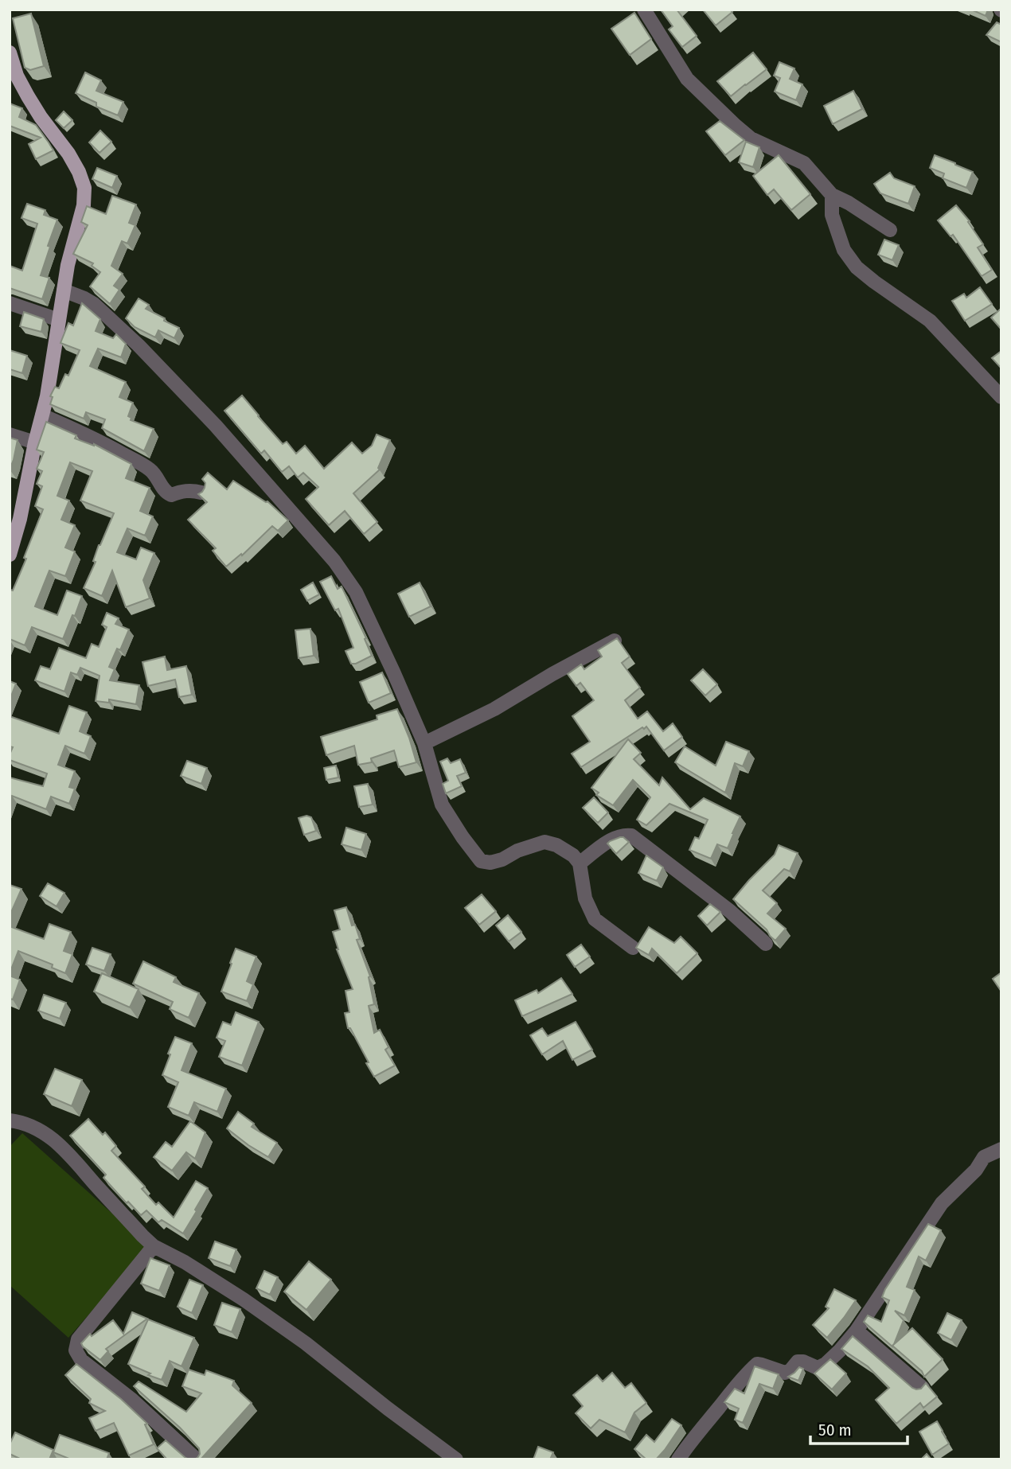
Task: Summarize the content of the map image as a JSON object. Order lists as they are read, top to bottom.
{
  "scale_bar": "50 m"
}
